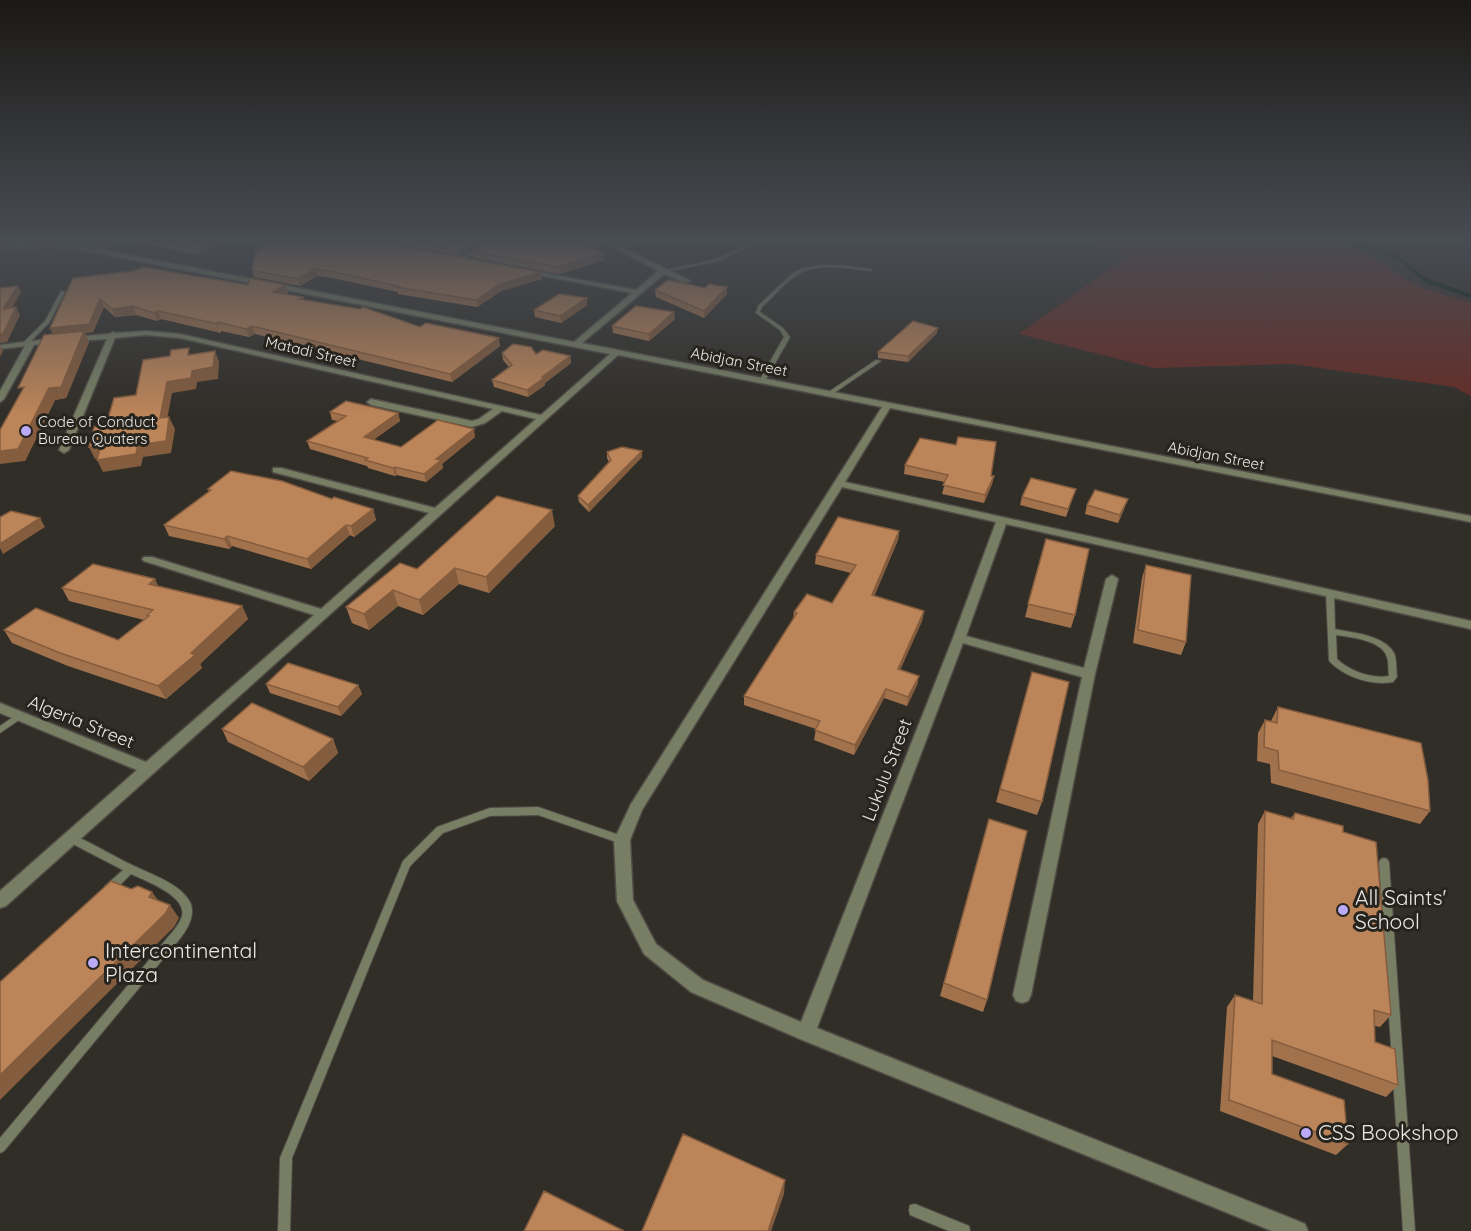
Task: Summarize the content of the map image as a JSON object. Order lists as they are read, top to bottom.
{
  "streets": {
    "street": [
      "Matadi Street",
      "Abidjan Street",
      "Algeria Street",
      "Lukulu Street"
    ]
  },
  "places": [
    "Code of Conduct Bureau Quaters",
    "All Saints' School",
    "Intercontinental Plaza",
    "CSS Bookshop"
  ]
}
